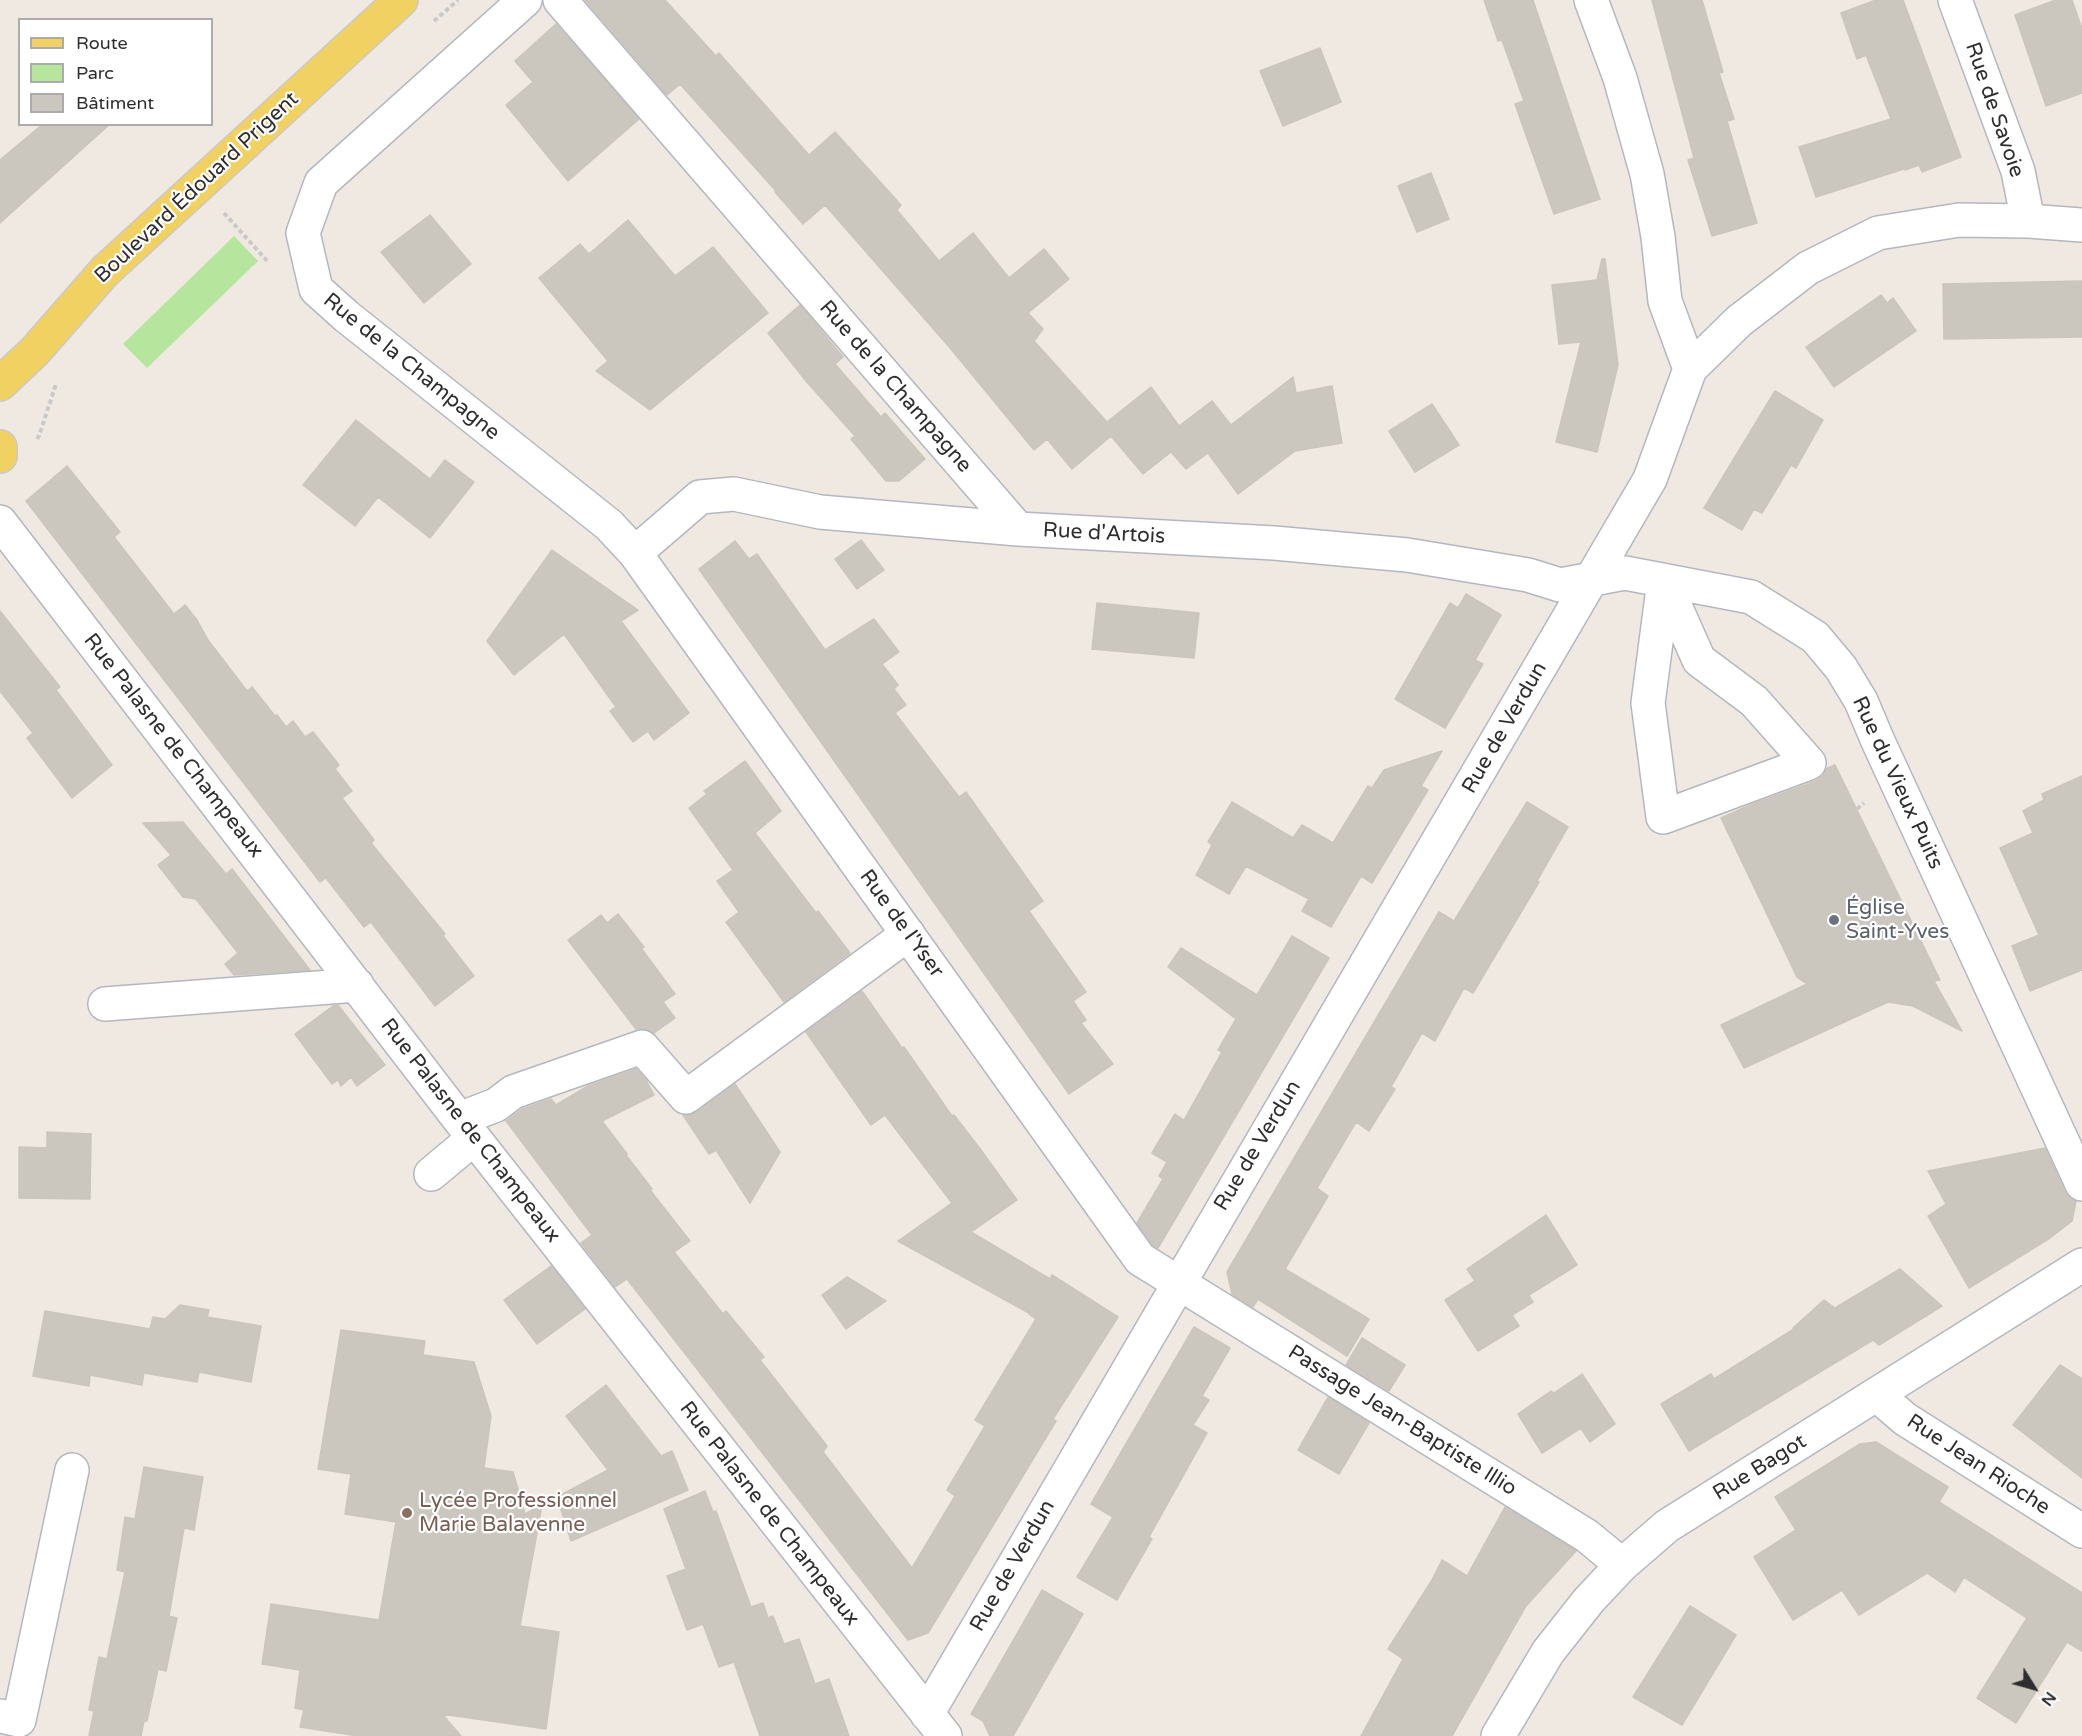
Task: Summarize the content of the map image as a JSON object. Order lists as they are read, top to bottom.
{
  "streets": {
    "main road": ["Boulevard Édouard Prigent"],
    "street": [
      "Rue de Savoie",
      "Rue de la Champagne",
      "Rue d'Artois",
      "Rue de Verdun",
      "Rue Palasne de Champeaux",
      "Rue du Vieux Puits",
      "Rue de l'Yser",
      "Passage Jean-Baptiste Illio",
      "Rue Jean Rioche",
      "Rue Bagot"
    ]
  },
  "crossings": [
    ["Rue de la Champagne", "Rue d'Artois"],
    ["Rue de la Champagne", "Rue de l'Yser"],
    ["Rue d'Artois", "Rue de Verdun"],
    ["Rue d'Artois", "Rue du Vieux Puits"],
    ["Rue d'Artois", "Rue de l'Yser"],
    ["Rue de Verdun", "Rue Palasne de Champeaux"],
    ["Rue de Verdun", "Rue du Vieux Puits"],
    ["Rue de Verdun", "Rue de l'Yser"],
    ["Rue de Verdun", "Passage Jean-Baptiste Illio"],
    ["Rue de l'Yser", "Passage Jean-Baptiste Illio"],
    ["Passage Jean-Baptiste Illio", "Rue Bagot"],
    ["Rue Jean Rioche", "Rue Bagot"]
  ],
  "places": ["Église Saint-Yves", "Lycée Professionnel Marie Balavenne"],
  "legend": ["Route", "Parc", "Bâtiment"],
  "north": "bottom right"
}
